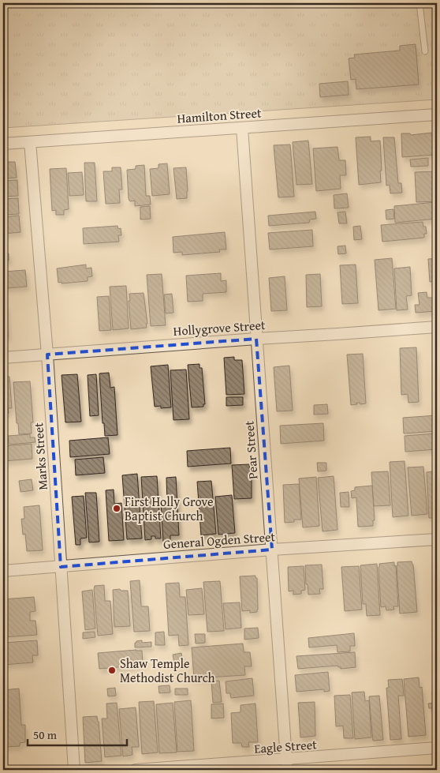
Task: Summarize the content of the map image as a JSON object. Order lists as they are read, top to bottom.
{
  "streets": {
    "street": [
      "Hamilton Street",
      "Hollygrove Street",
      "Pear Street",
      "Marks Street",
      "General Ogden Street",
      "Eagle Street"
    ]
  },
  "crossings": [
    ["Hamilton Street", "Pear Street"],
    ["Hamilton Street", "Marks Street"],
    ["Hollygrove Street", "Pear Street"],
    ["Hollygrove Street", "Marks Street"],
    ["Pear Street", "General Ogden Street"],
    ["Pear Street", "Eagle Street"],
    ["Marks Street", "General Ogden Street"]
  ],
  "places": ["First Holly Grove Baptist Church", "Shaw Temple Methodist Church"],
  "scale_bar": "50 m"
}
